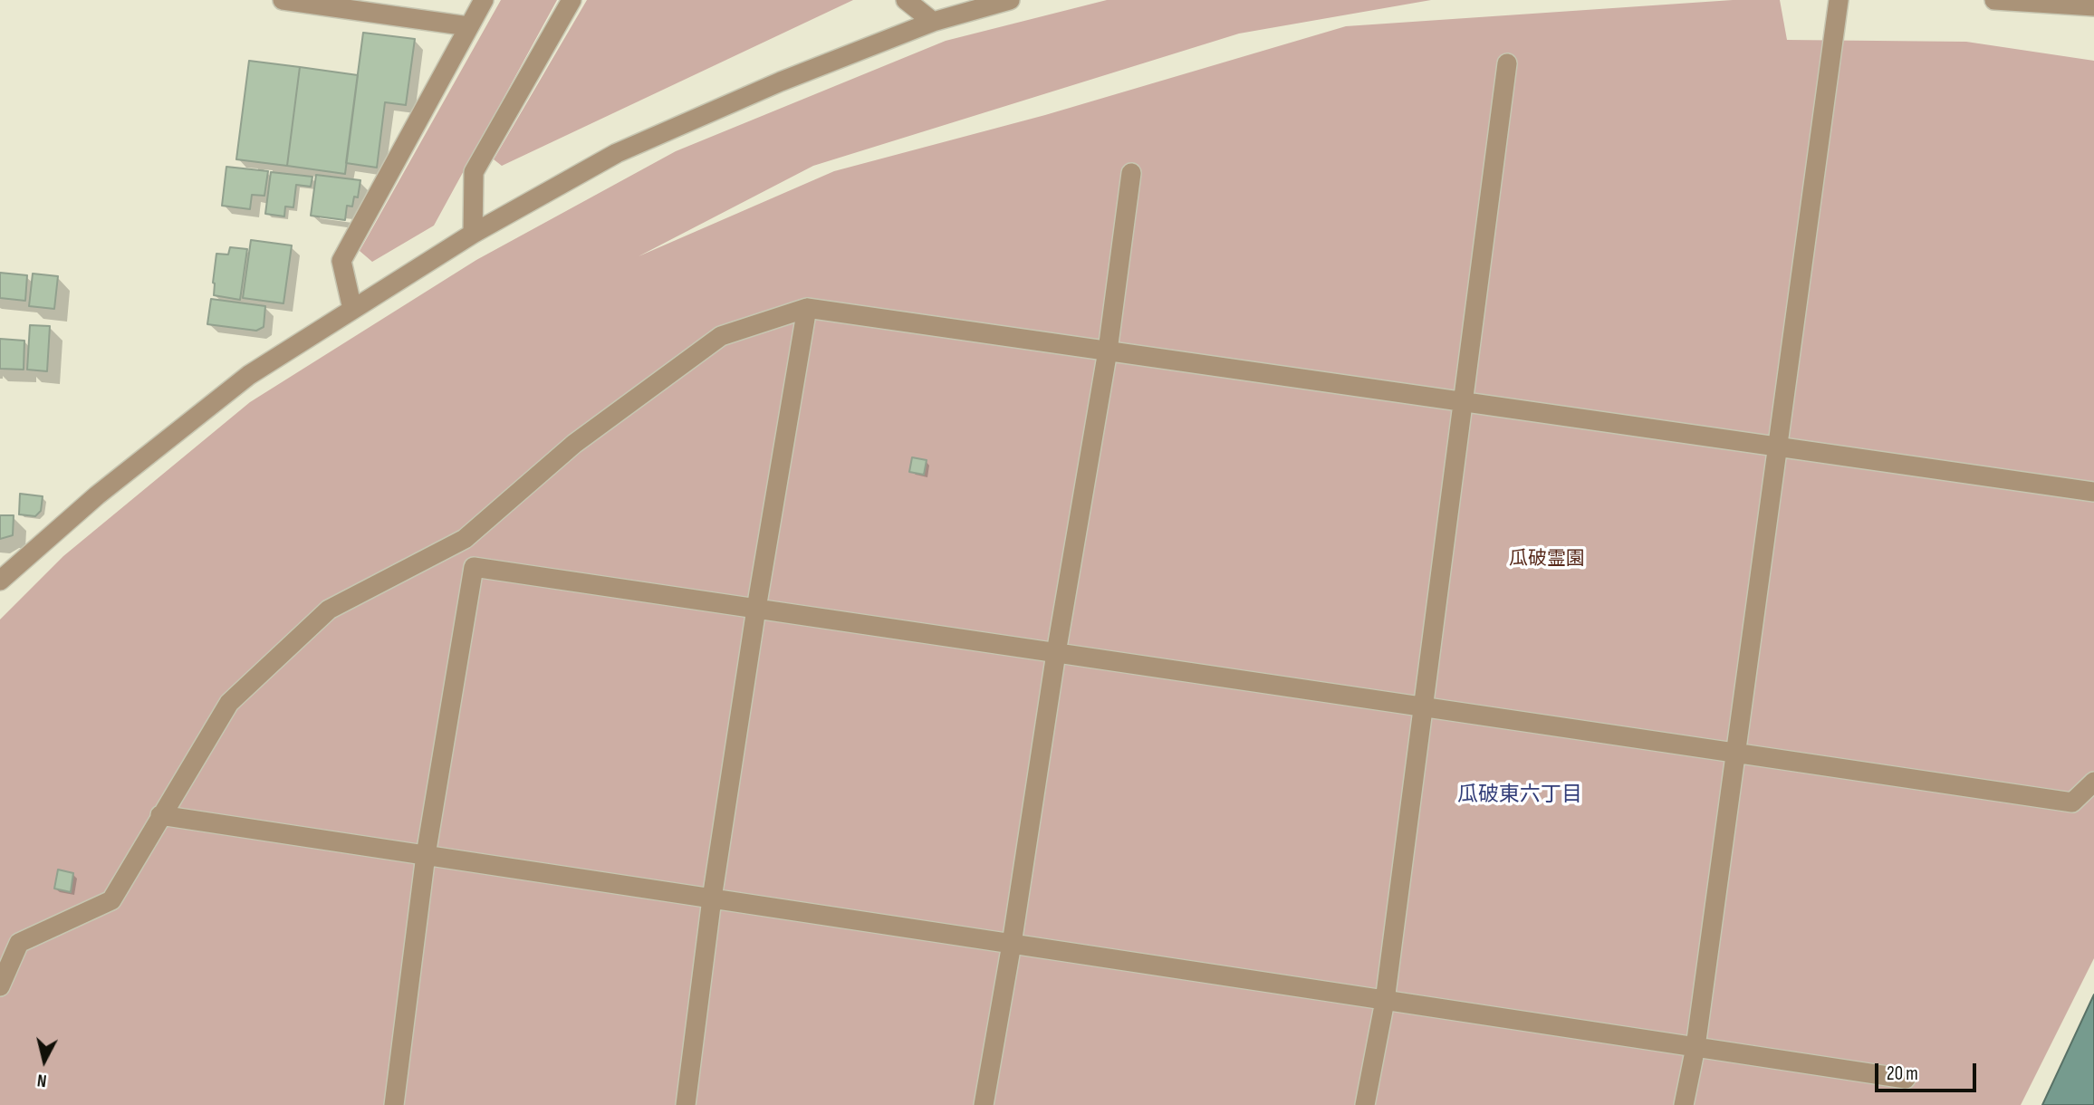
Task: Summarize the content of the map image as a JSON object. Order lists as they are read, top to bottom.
{
  "districts": ["瓜破東六丁目"],
  "parks": ["瓜破霊園"],
  "scale_bar": "20 m",
  "north": "bottom"
}
